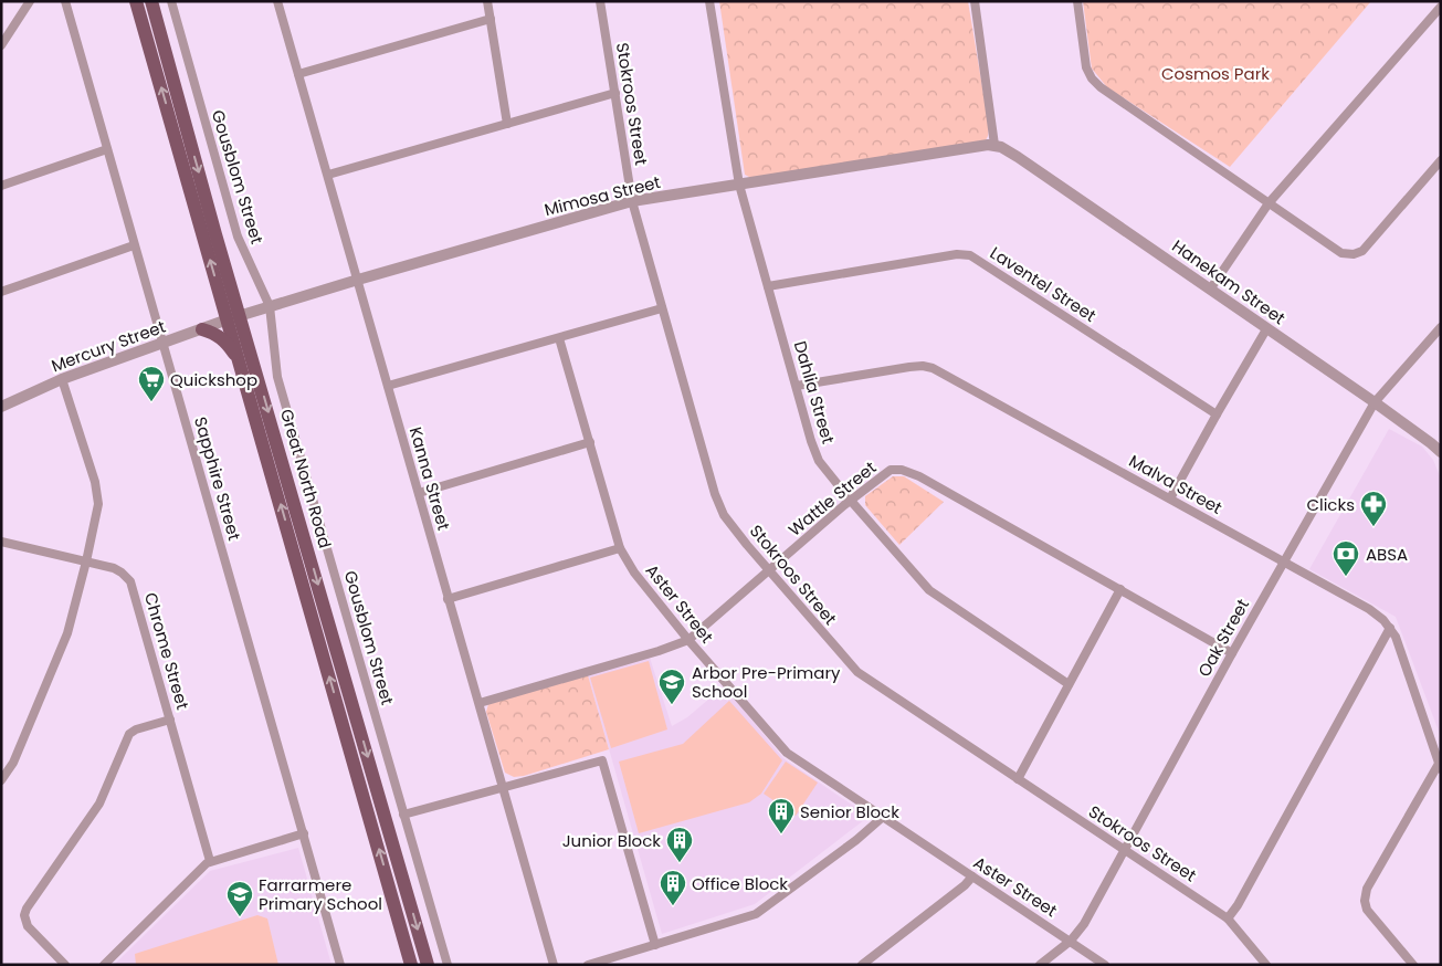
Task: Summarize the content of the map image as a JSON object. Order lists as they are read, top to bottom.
{
  "streets": {
    "main road": ["Great North Road"],
    "street": [
      "Stokroos Street",
      "Gousblom Street",
      "Mimosa Street",
      "Hanekam Street",
      "Laventel Street",
      "Mercury Street",
      "Dahlia Street",
      "Sapphire Street",
      "Kanna Street",
      "Malva Street",
      "Wattle Street",
      "Aster Street",
      "Oak Street",
      "Chrome Street"
    ]
  },
  "crossings": [
    ["Stokroos Street", "Mimosa Street"],
    ["Stokroos Street", "Wattle Street"],
    ["Stokroos Street", "Oak Street"],
    ["Gousblom Street", "Mimosa Street"],
    ["Mimosa Street", "Hanekam Street"],
    ["Mimosa Street", "Mercury Street"],
    ["Mimosa Street", "Dahlia Street"],
    ["Mimosa Street", "Great North Road"],
    ["Mimosa Street", "Kanna Street"],
    ["Hanekam Street", "Oak Street"],
    ["Laventel Street", "Dahlia Street"],
    ["Mercury Street", "Sapphire Street"],
    ["Mercury Street", "Great North Road"],
    ["Dahlia Street", "Malva Street"],
    ["Dahlia Street", "Wattle Street"],
    ["Kanna Street", "Wattle Street"],
    ["Malva Street", "Oak Street"],
    ["Wattle Street", "Aster Street"],
    ["Wattle Street", "Oak Street"],
    ["Aster Street", "Oak Street"]
  ],
  "parks": ["Cosmos Park"],
  "places": {
    "supermarket": ["Quickshop"],
    "pharmacy": ["Clicks"],
    "bank": ["ABSA"],
    "school or university": ["Arbor Pre-Primary School", "Farrarmere Primary School"],
    "building": ["Senior Block", "Junior Block", "Office Block"]
  }
}
